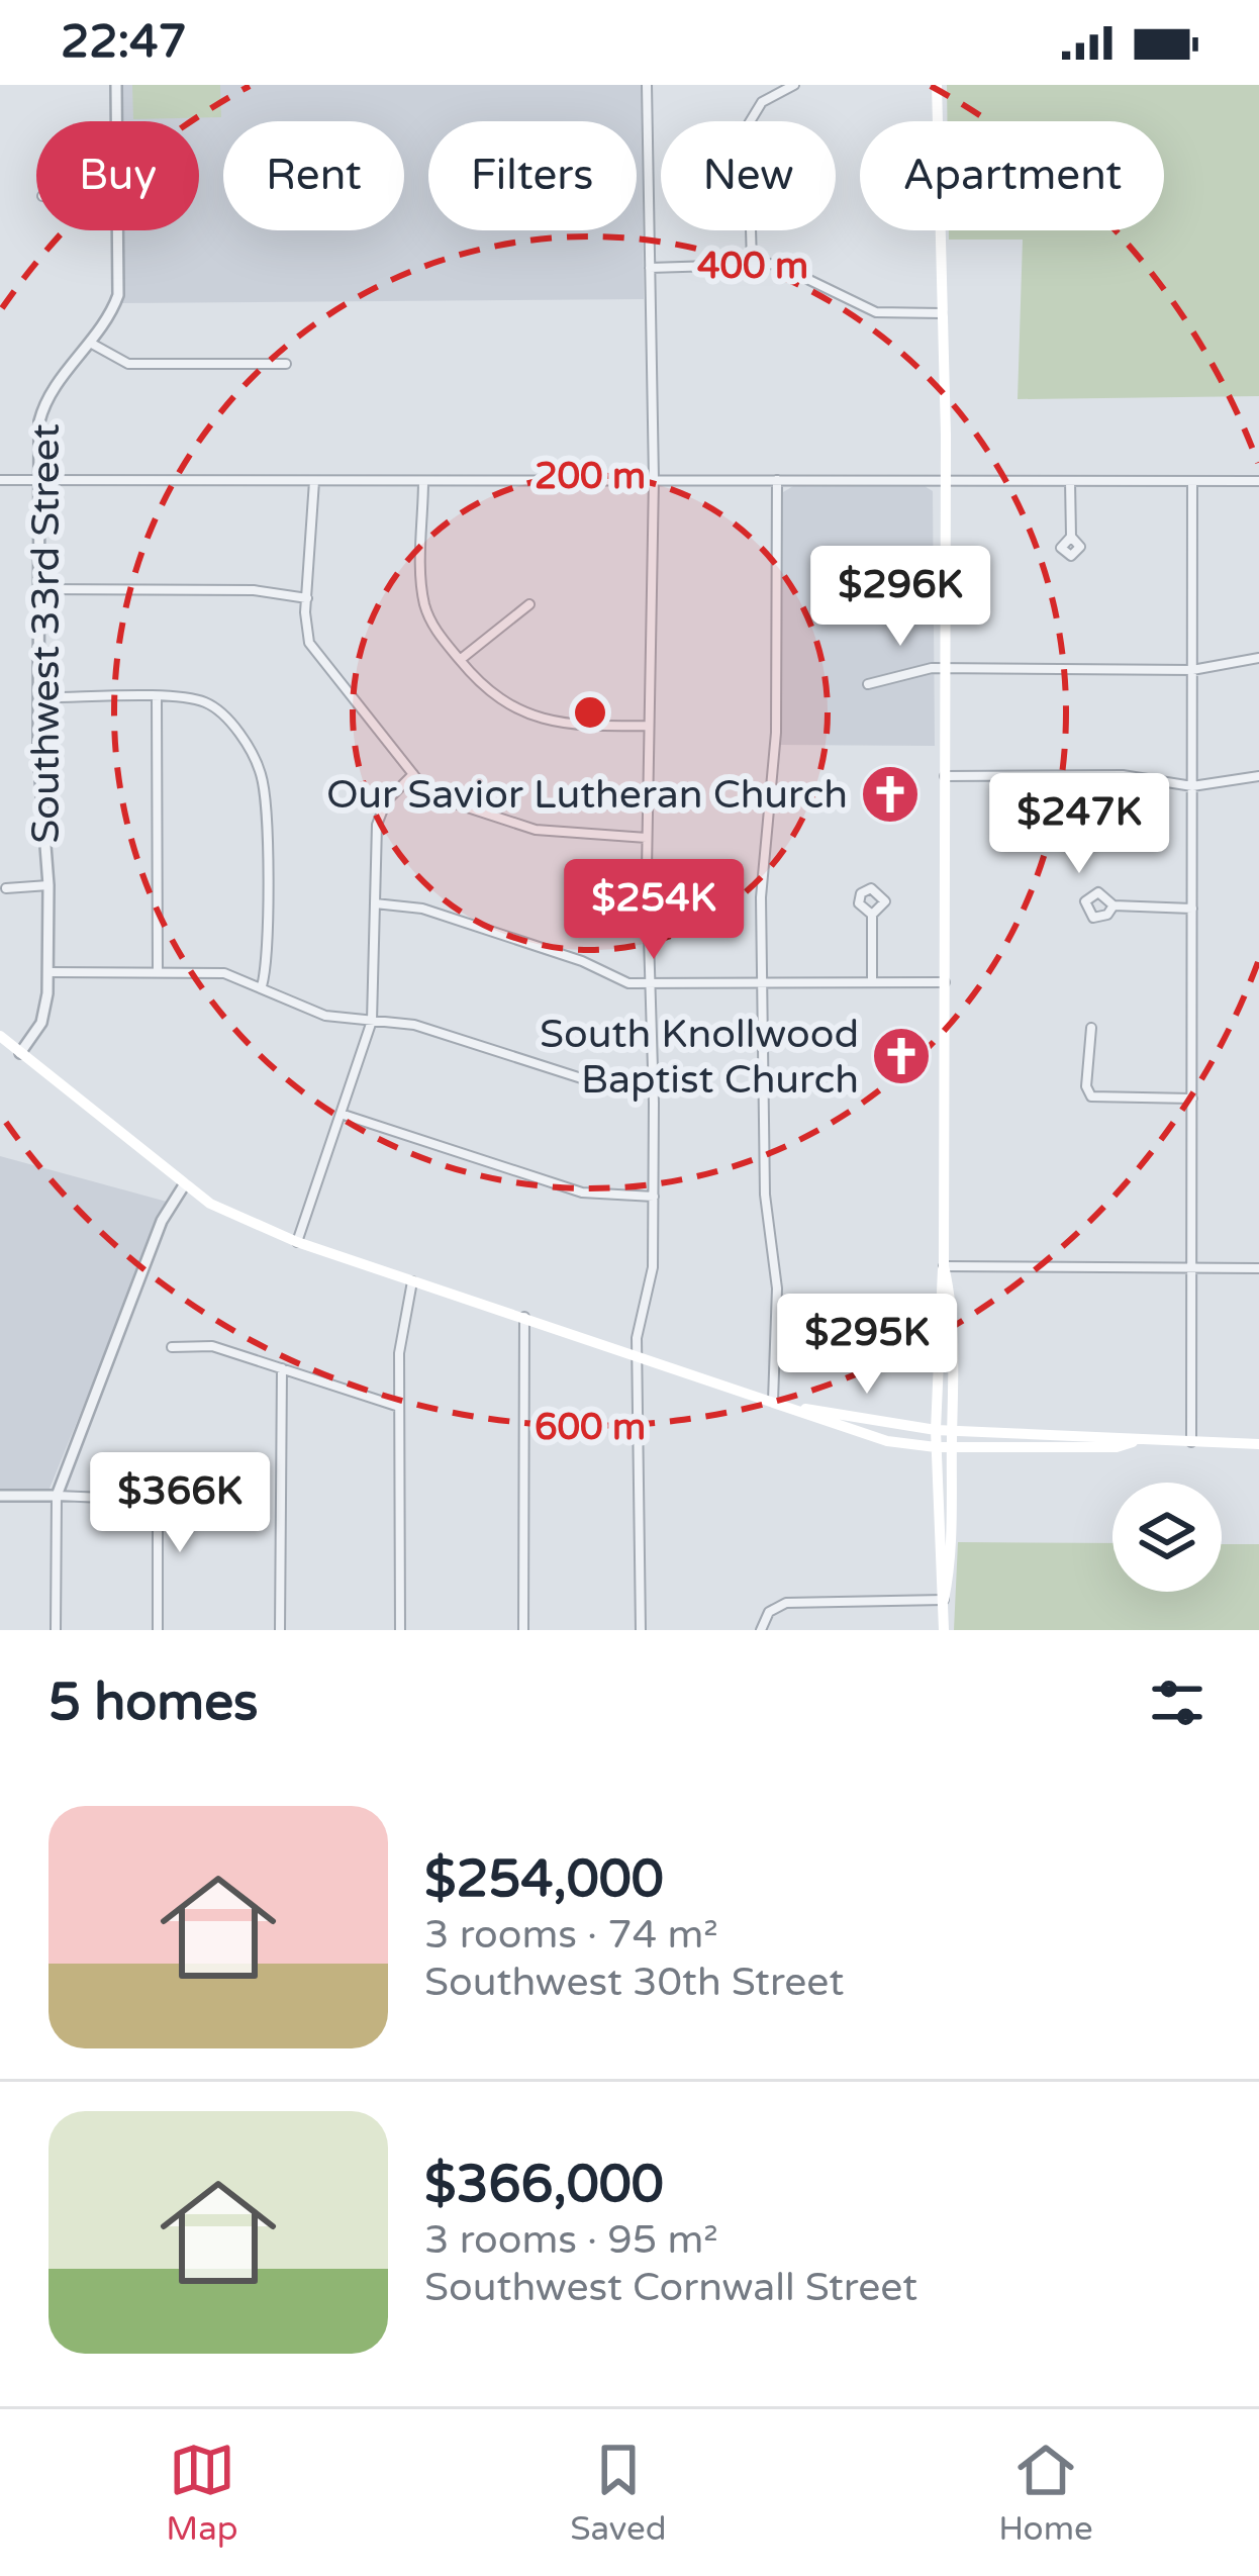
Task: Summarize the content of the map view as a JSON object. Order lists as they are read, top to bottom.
{
  "streets": {
    "street": ["Southwest 33rd Street"]
  },
  "places": {
    "church": ["Our Savior Lutheran Church", "South Knollwood Baptist Church"]
  },
  "page": {
    "status": "22:47",
    "chip": [
      "Buy",
      "Rent",
      "Filters",
      "New",
      "Apartment"
    ],
    "price": [
      "$296K",
      "$247K",
      "$254K",
      "$295K",
      "$366K"
    ],
    "heading": "5 homes",
    "list": [
      {
        "name": "$254,000",
        "note": "3 rooms · 74 m² · Southwest 30th Street"
      },
      {
        "name": "$366,000",
        "note": "3 rooms · 95 m² · Southwest Cornwall Street"
      }
    ],
    "tabs": ["Map", "Saved", "Home"]
  },
  "rings": ["400 m", "200 m", "600 m"]
}
